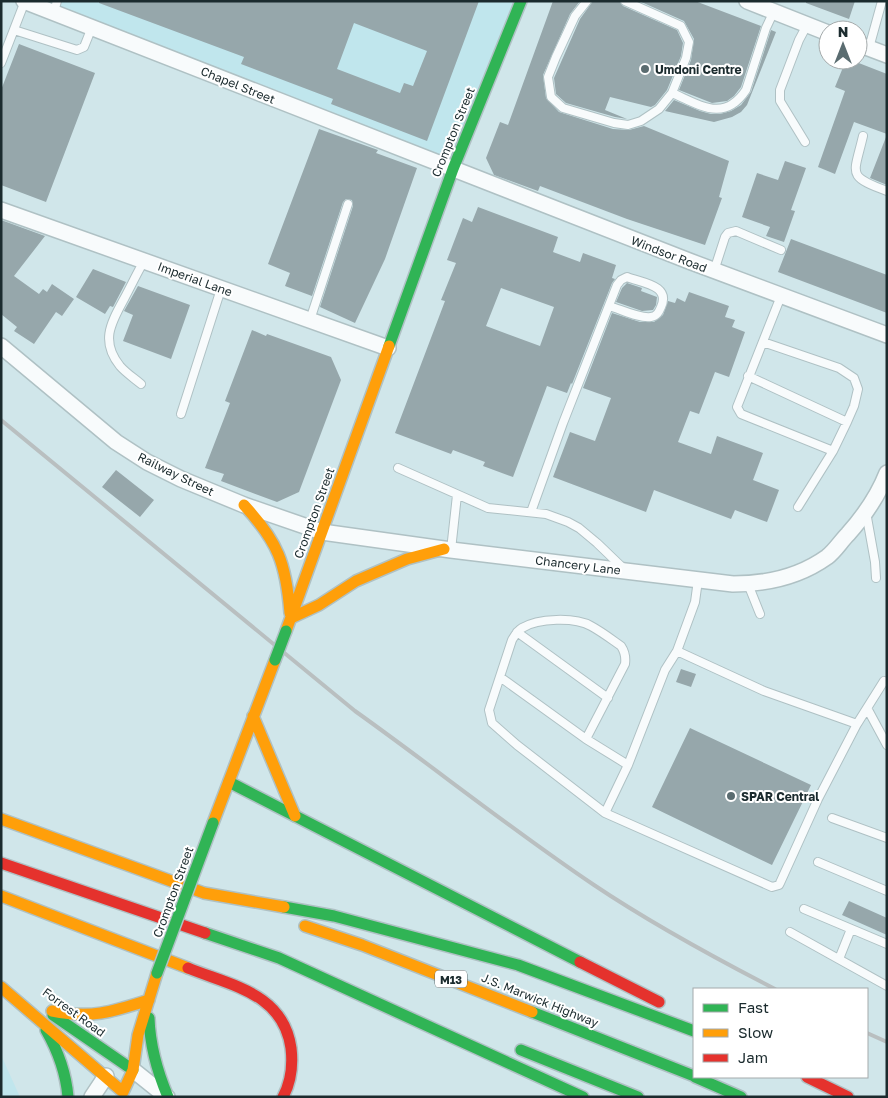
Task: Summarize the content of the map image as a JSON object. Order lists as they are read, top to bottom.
{
  "streets": {
    "main road": [
      "Crompton Street",
      "M13",
      "J.S. Marwick Highway",
      "Forrest Road"
    ],
    "street": [
      "Chapel Street",
      "Windsor Road",
      "Imperial Lane",
      "Railway Street",
      "Chancery Lane"
    ]
  },
  "crossings": [
    ["Chapel Street", "Crompton Street"],
    ["Chapel Street", "Windsor Road"],
    ["Crompton Street", "Windsor Road"],
    ["Crompton Street", "Imperial Lane"],
    ["Crompton Street", "Railway Street"],
    ["Crompton Street", "Chancery Lane"],
    ["Crompton Street", "Forrest Road"],
    ["Railway Street", "Chancery Lane"]
  ],
  "places": ["Umdoni Centre", "SPAR Central"],
  "legend": ["Fast", "Slow", "Jam"],
  "north": "top"
}
